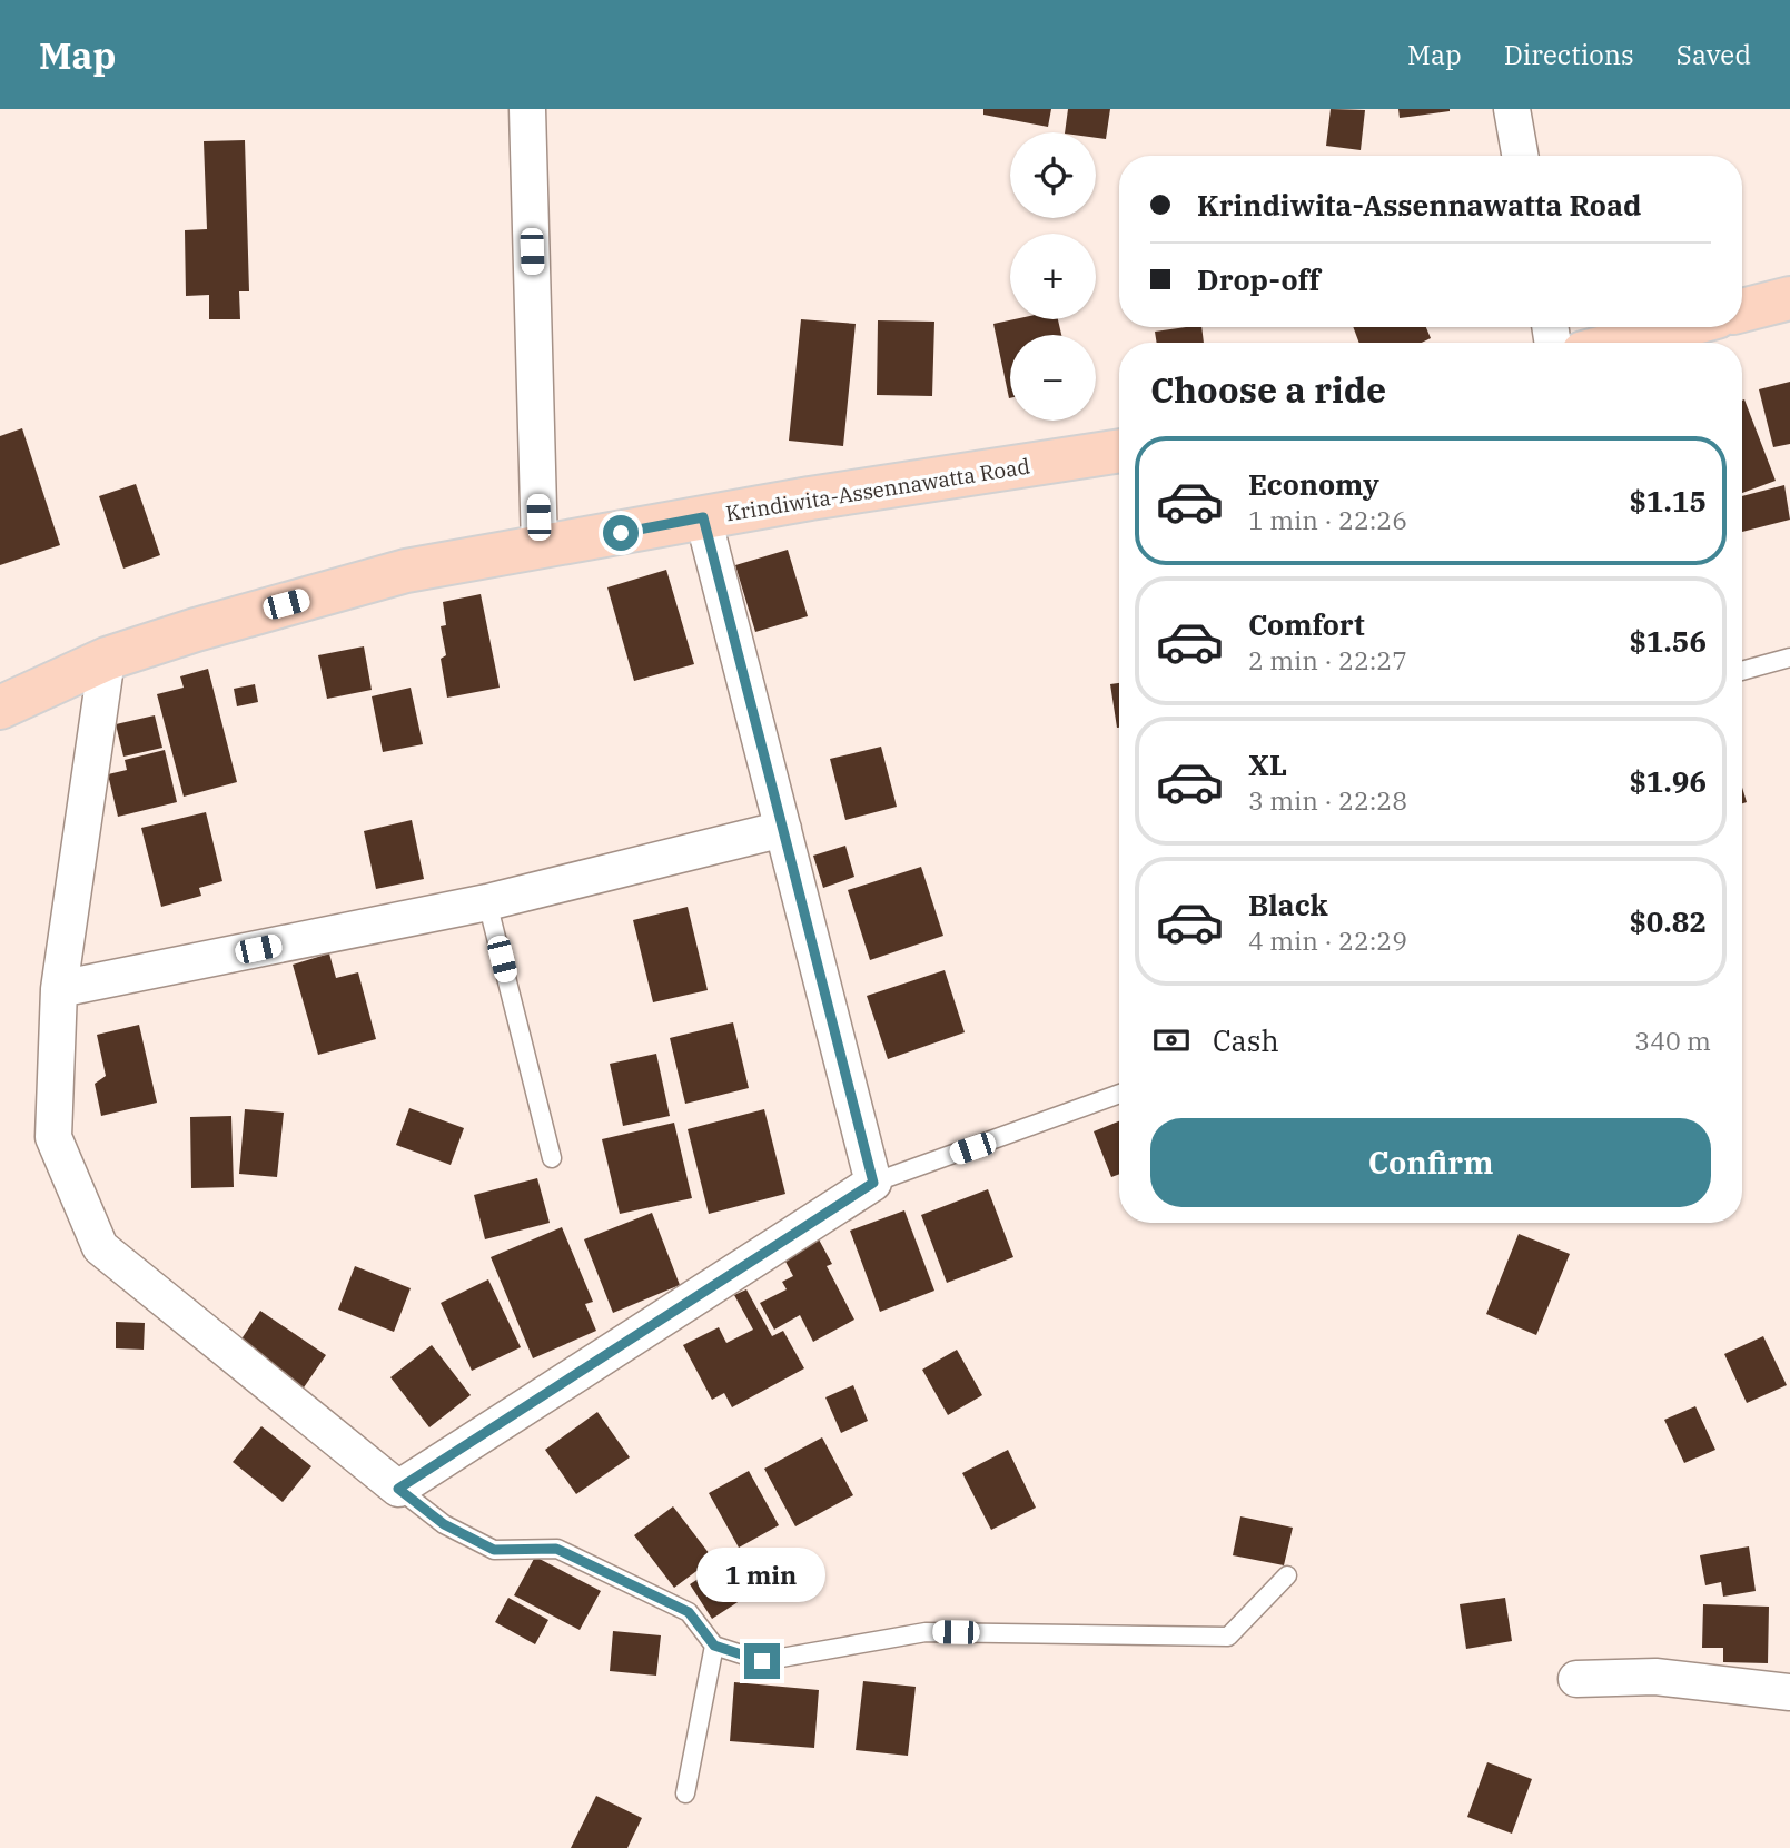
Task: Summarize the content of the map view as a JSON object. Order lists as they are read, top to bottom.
{
  "streets": {
    "main road": ["Krindiwita-Assennawatta Road"]
  },
  "page": {
    "header": "Map",
    "nav": ["Map", "Directions", "Saved"],
    "map_buttons": ["+", "−"],
    "banner": ["Krindiwita-Assennawatta Road", "Drop-off"],
    "heading": "Choose a ride",
    "list": [
      {
        "name": "Economy",
        "note": "1 min · 22:26",
        "value": "$1.15"
      },
      {
        "name": "Comfort",
        "note": "2 min · 22:27",
        "value": "$1.56"
      },
      {
        "name": "XL",
        "note": "3 min · 22:28",
        "value": "$1.96"
      },
      {
        "name": "Black",
        "note": "4 min · 22:29",
        "value": "$0.82"
      }
    ],
    "pay": ["Cash", "340 m"],
    "buttons": "Confirm",
    "bubble": "1 min"
  }
}
